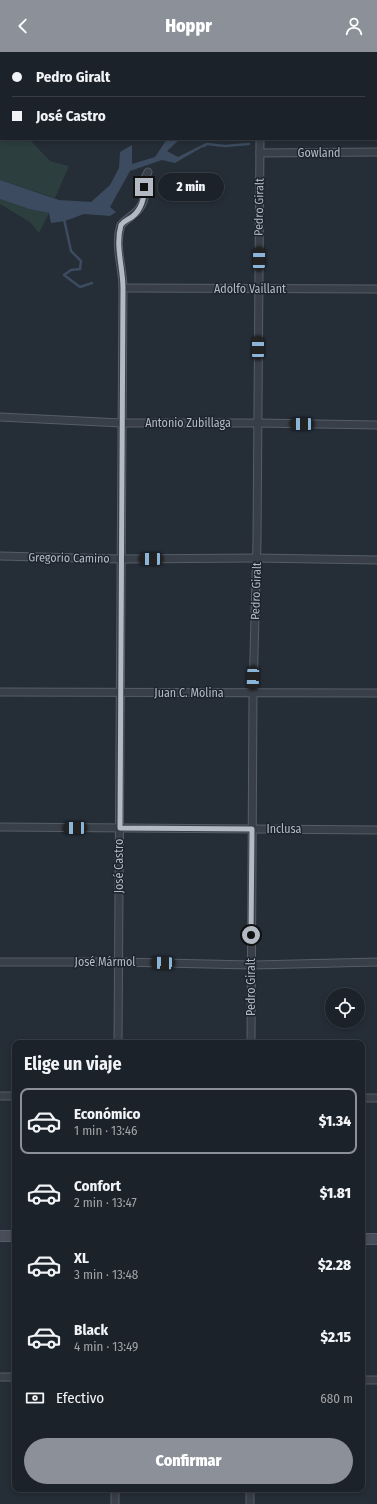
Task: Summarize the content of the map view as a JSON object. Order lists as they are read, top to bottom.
{
  "streets": {
    "street": [
      "Gowland",
      "Pedro Giralt",
      "Adolfo Vaillant",
      "Antonio Zubillaga",
      "Gregorio Camino",
      "Juan C. Molina",
      "Inclusa",
      "José Castro",
      "José Mármol"
    ]
  },
  "crossings": [
    ["Gowland", "Pedro Giralt"],
    ["Pedro Giralt", "Adolfo Vaillant"],
    ["Pedro Giralt", "Antonio Zubillaga"],
    ["Pedro Giralt", "Gregorio Camino"],
    ["Pedro Giralt", "Juan C. Molina"],
    ["Pedro Giralt", "Inclusa"],
    ["Pedro Giralt", "José Mármol"],
    ["Adolfo Vaillant", "José Castro"],
    ["Antonio Zubillaga", "José Castro"],
    ["Gregorio Camino", "José Castro"],
    ["Juan C. Molina", "José Castro"],
    ["Inclusa", "José Castro"],
    ["José Castro", "José Mármol"]
  ],
  "page": {
    "header": "Hoppr",
    "banner": ["Pedro Giralt", "José Castro"],
    "bubble": "2 min",
    "heading": "Elige un viaje",
    "list": [
      {
        "name": "Económico",
        "note": "1 min · 13:46",
        "value": "$1.34"
      },
      {
        "name": "Confort",
        "note": "2 min · 13:47",
        "value": "$1.81"
      },
      {
        "name": "XL",
        "note": "3 min · 13:48",
        "value": "$2.28"
      },
      {
        "name": "Black",
        "note": "4 min · 13:49",
        "value": "$2.15"
      }
    ],
    "pay": ["Efectivo", "680 m"],
    "buttons": "Confirmar"
  }
}
